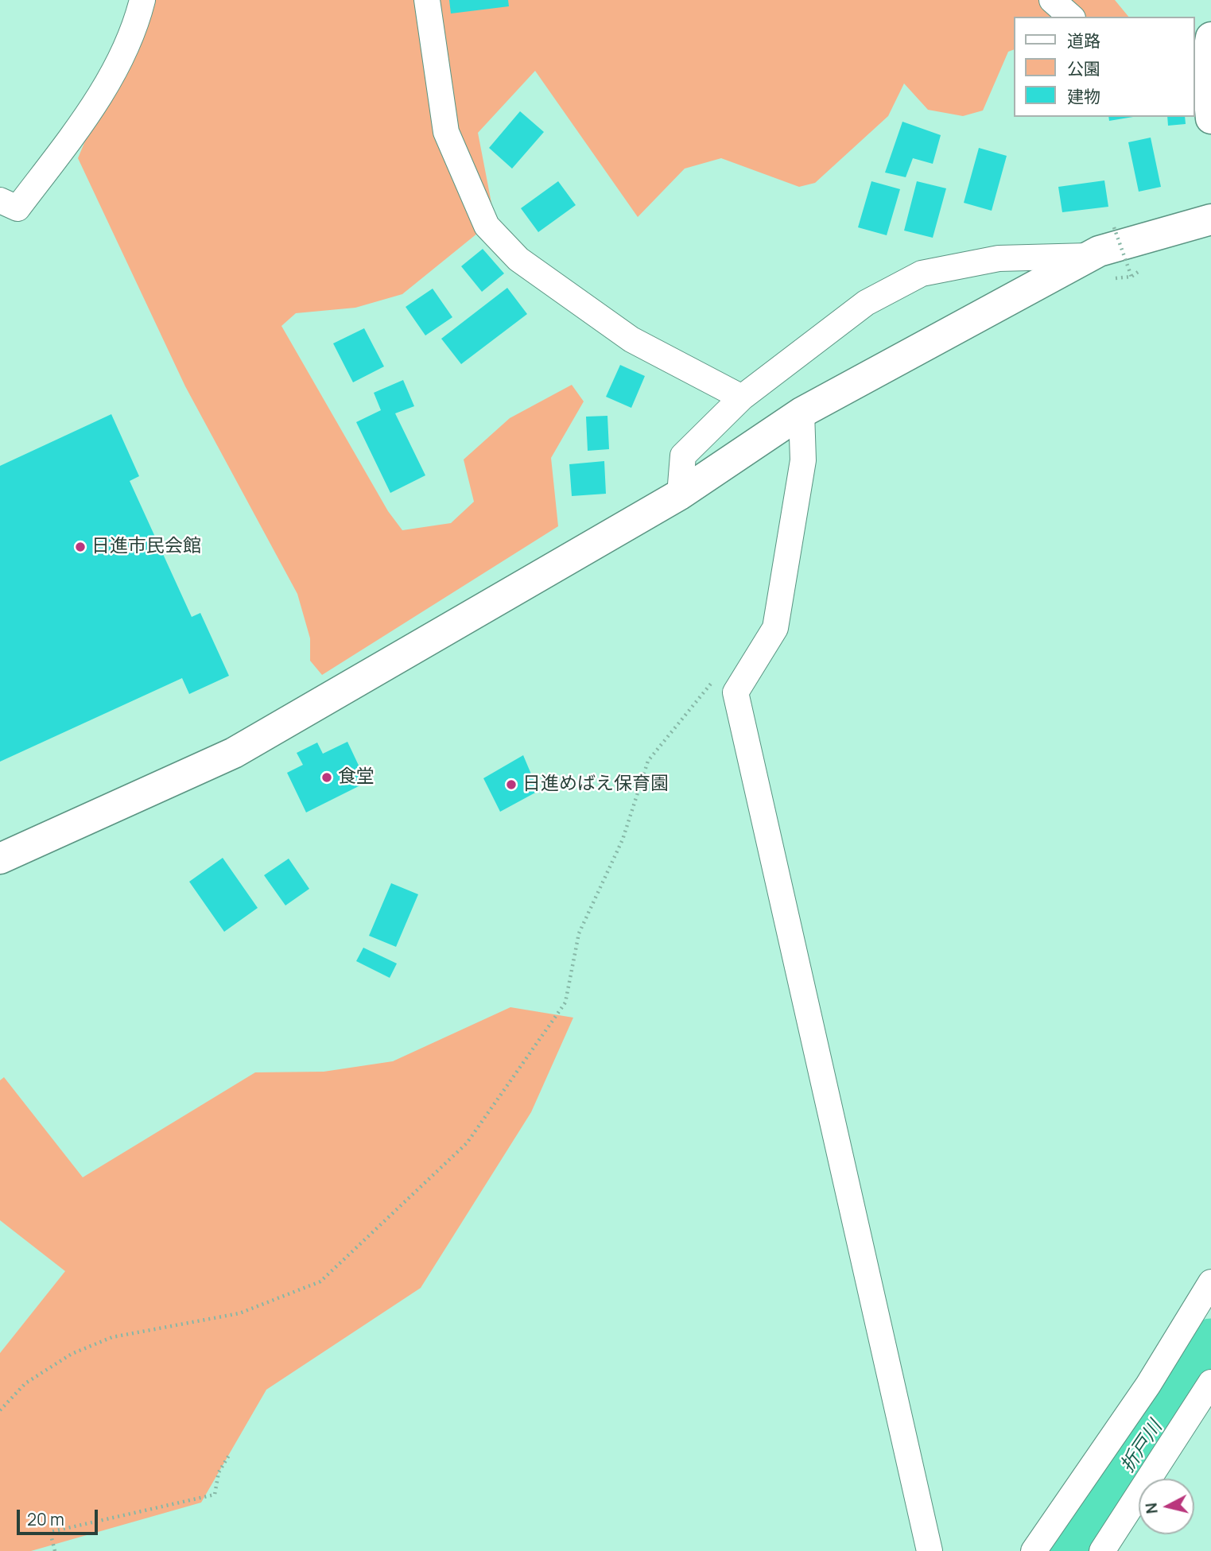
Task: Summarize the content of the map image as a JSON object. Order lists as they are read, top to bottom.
{
  "water": ["折戸川"],
  "places": ["日進市民会館", "食堂", "日進めばえ保育園"],
  "legend": ["道路", "公園", "建物"],
  "scale_bar": "20 m",
  "north": "left"
}
